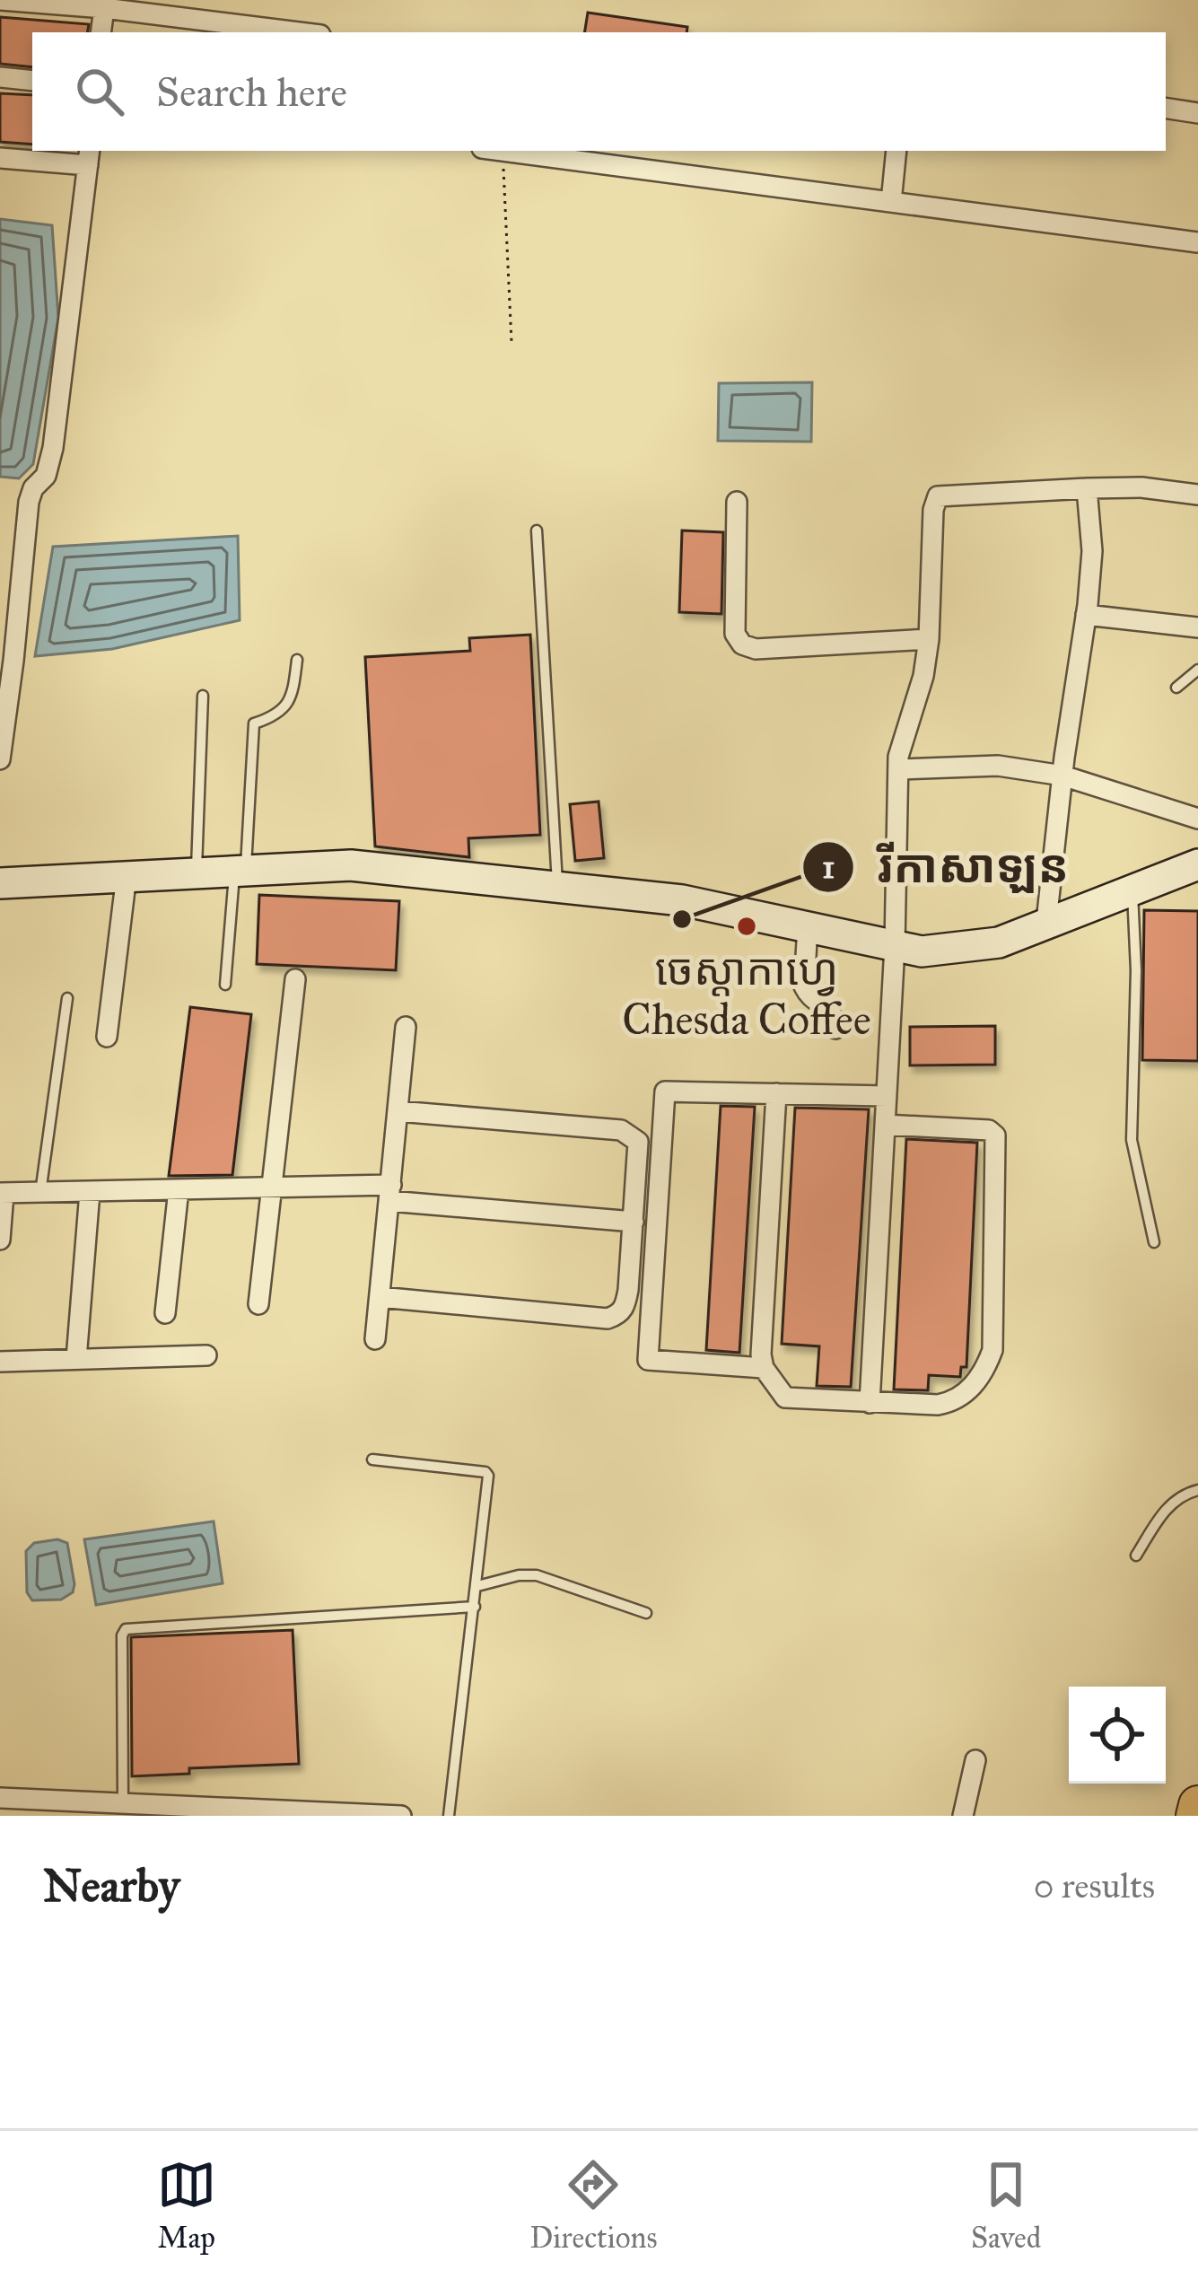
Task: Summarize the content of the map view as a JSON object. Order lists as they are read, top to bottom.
{
  "places": ["រីកាសាឡន", "ចេស្ដាកាហ្វេ Chesda Coffee"],
  "page": {
    "search": "Search here",
    "heading": ["Nearby", "0 results"],
    "nav": ["Map", "Directions", "Saved"]
  }
}
